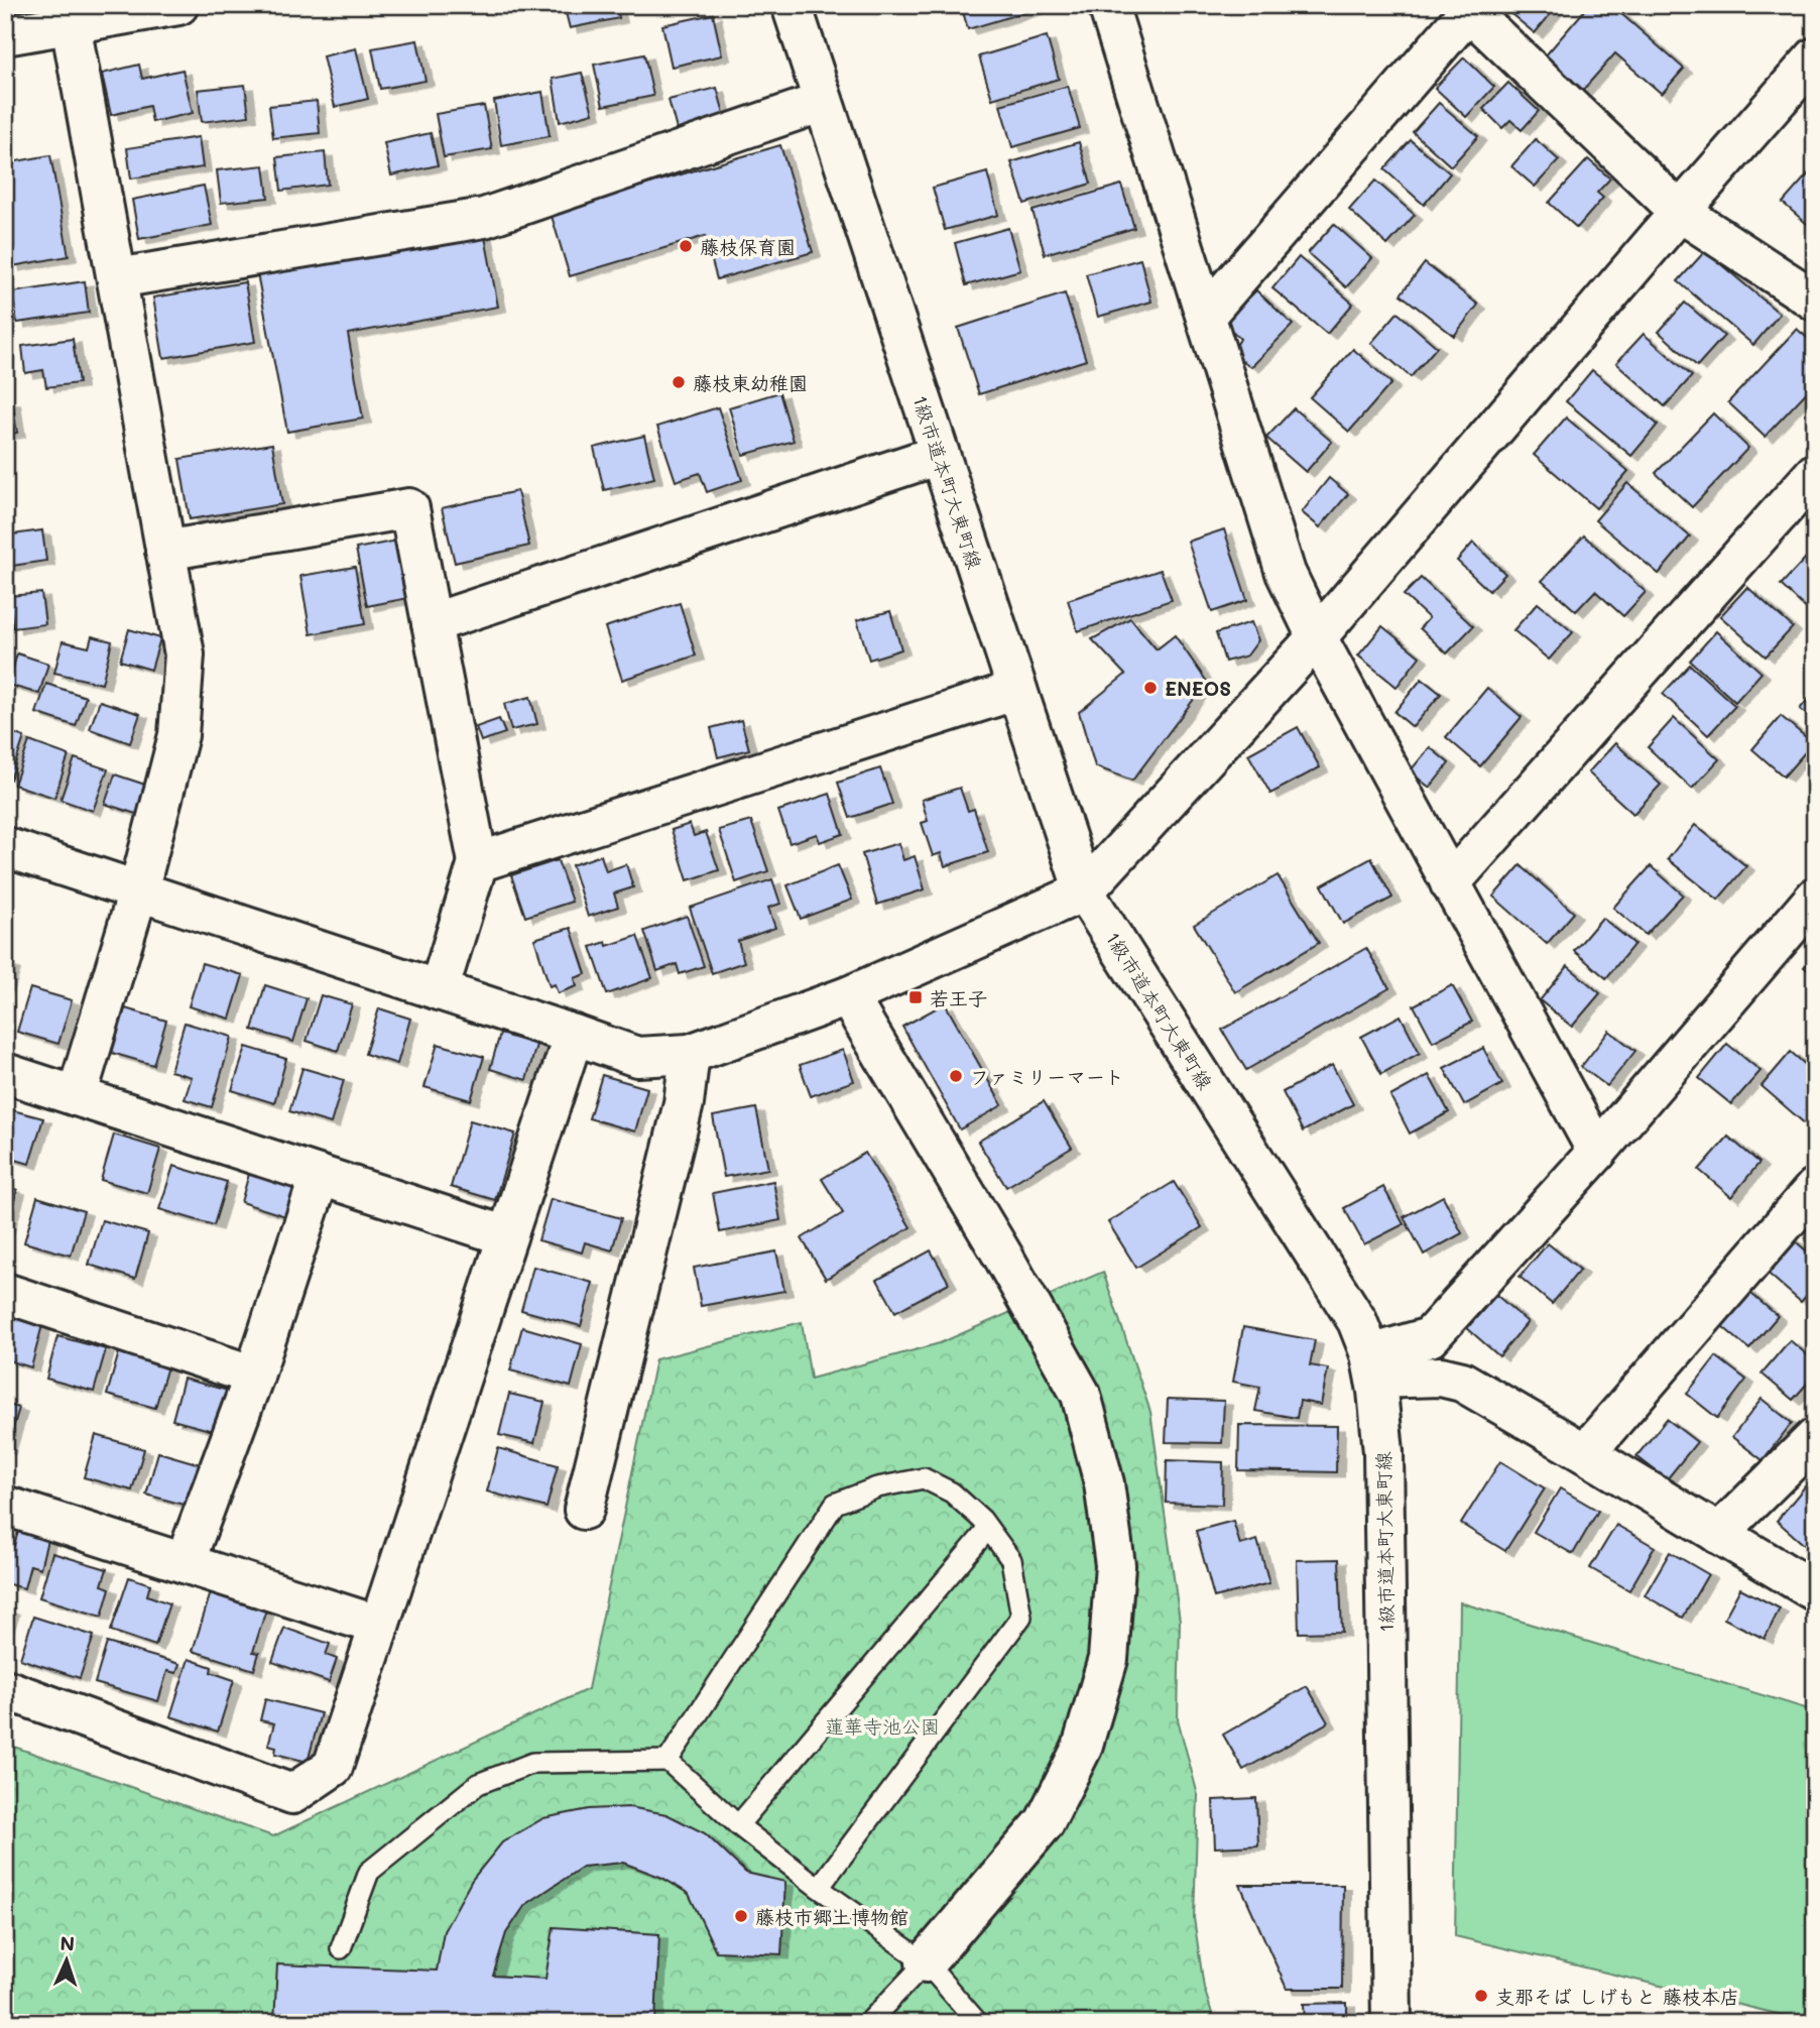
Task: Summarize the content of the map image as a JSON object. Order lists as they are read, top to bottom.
{
  "streets": {
    "street": ["1級市道本町大東町線"]
  },
  "parks": ["蓮華寺池公園"],
  "places": {
    "other": [
      "藤枝保育園",
      "藤枝東幼稚園",
      "ENEOS",
      "ファミリーマート",
      "藤枝市郷土博物館",
      "支那そば しげもと 藤枝本店"
    ],
    "transit": ["若王子"]
  },
  "north": "top"
}
